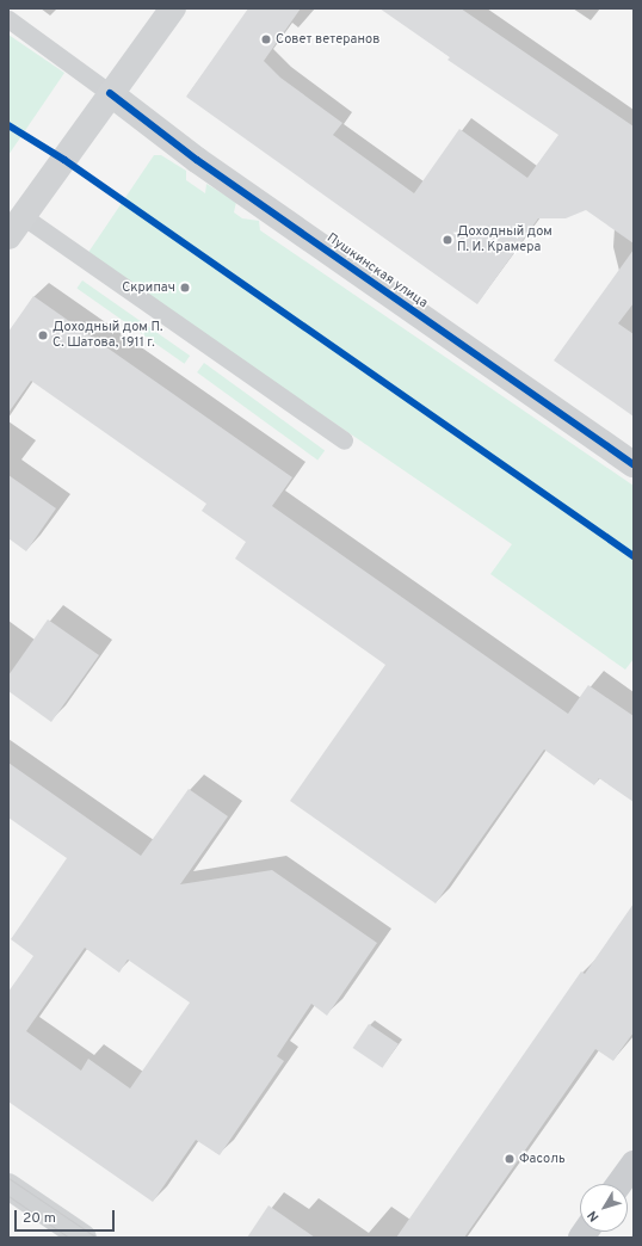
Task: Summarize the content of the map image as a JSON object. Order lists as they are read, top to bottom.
{
  "streets": {
    "street": ["Пушкинская улица"]
  },
  "places": [
    "Совет ветеранов",
    "Доходный дом П. И. Крамера",
    "Скрипач",
    "Доходный дом П. С. Шатова, 1911 г.",
    "Фасоль"
  ],
  "scale_bar": "20 m",
  "north": "bottom left"
}
